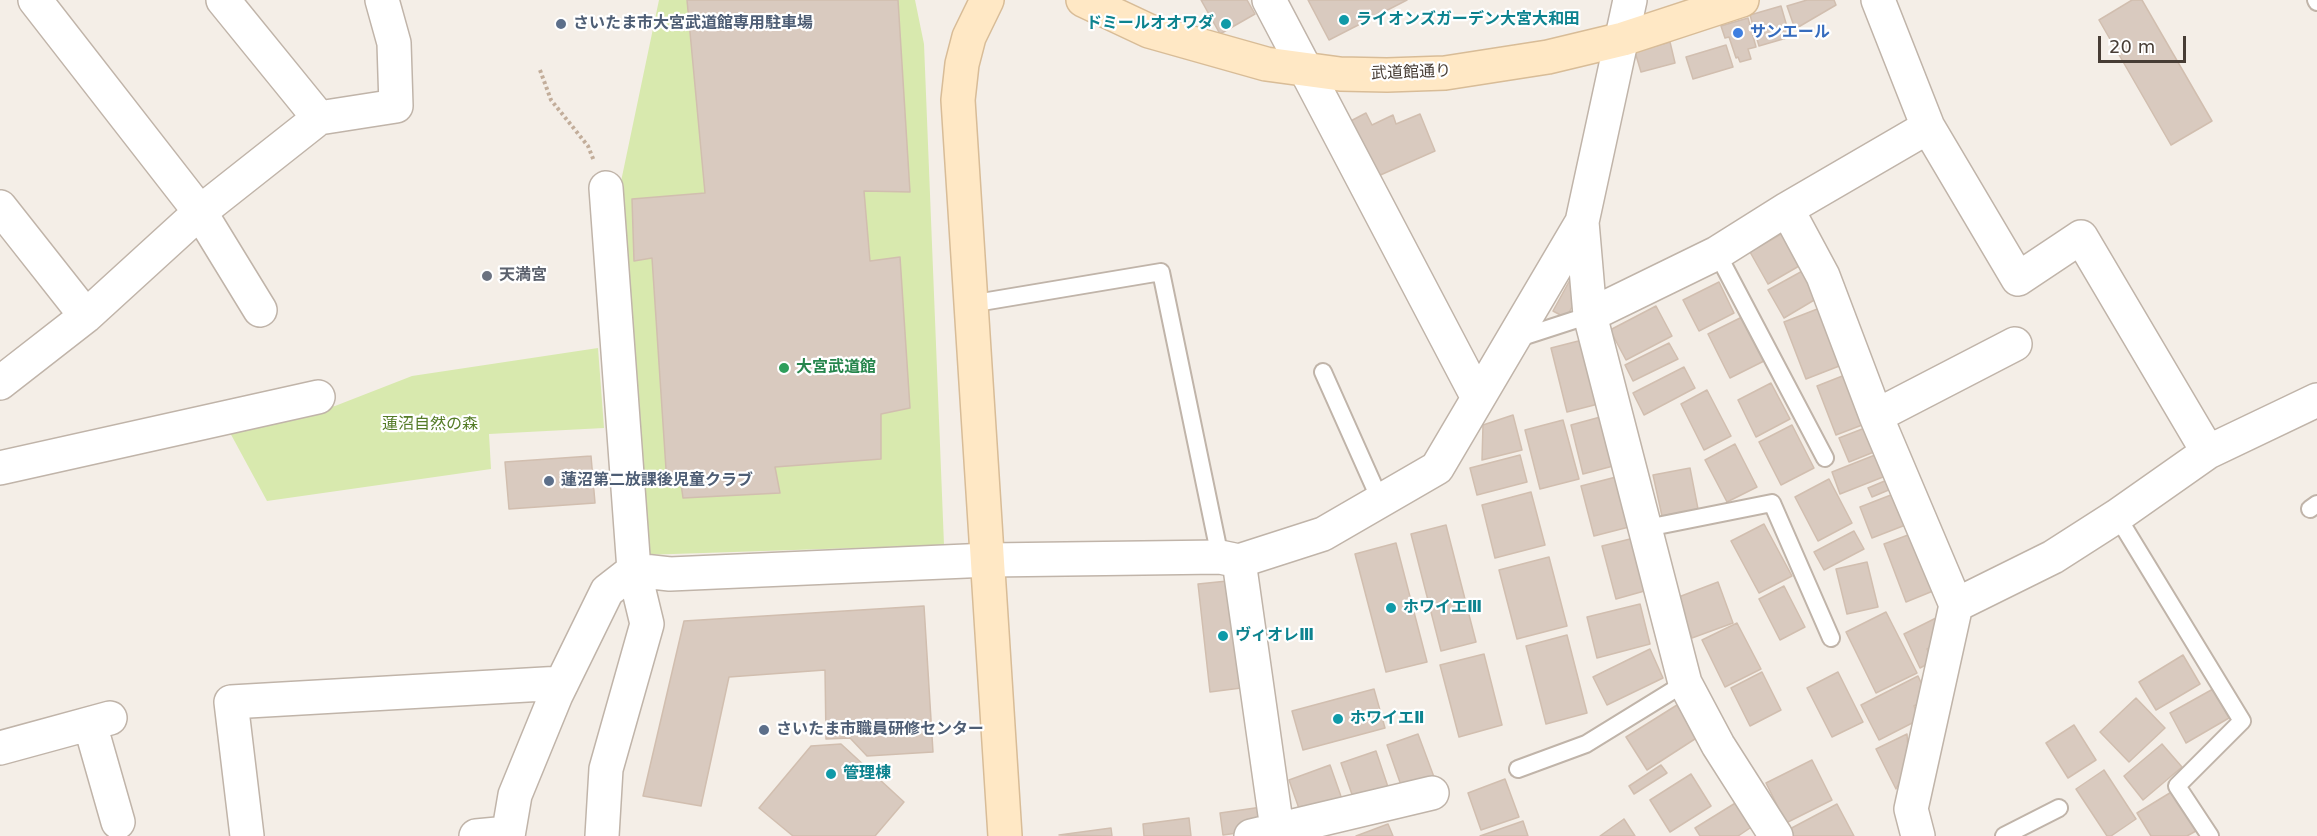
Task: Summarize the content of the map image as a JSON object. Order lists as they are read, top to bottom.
{
  "streets": {
    "street": ["武道館通り"]
  },
  "parks": ["蓮沼自然の森"],
  "places": [
    "ライオンズガーデン大宮大和田",
    "さいたま市大宮武道館専用駐車場",
    "ドミールオオワダ",
    "サンエール",
    "天満宮",
    "大宮武道館",
    "蓮沼第二放課後児童クラブ",
    "ホワイエⅢ",
    "ヴィオレⅢ",
    "ホワイエⅡ",
    "さいたま市職員研修センター",
    "管理棟"
  ],
  "scale_bar": "20 m"
}
